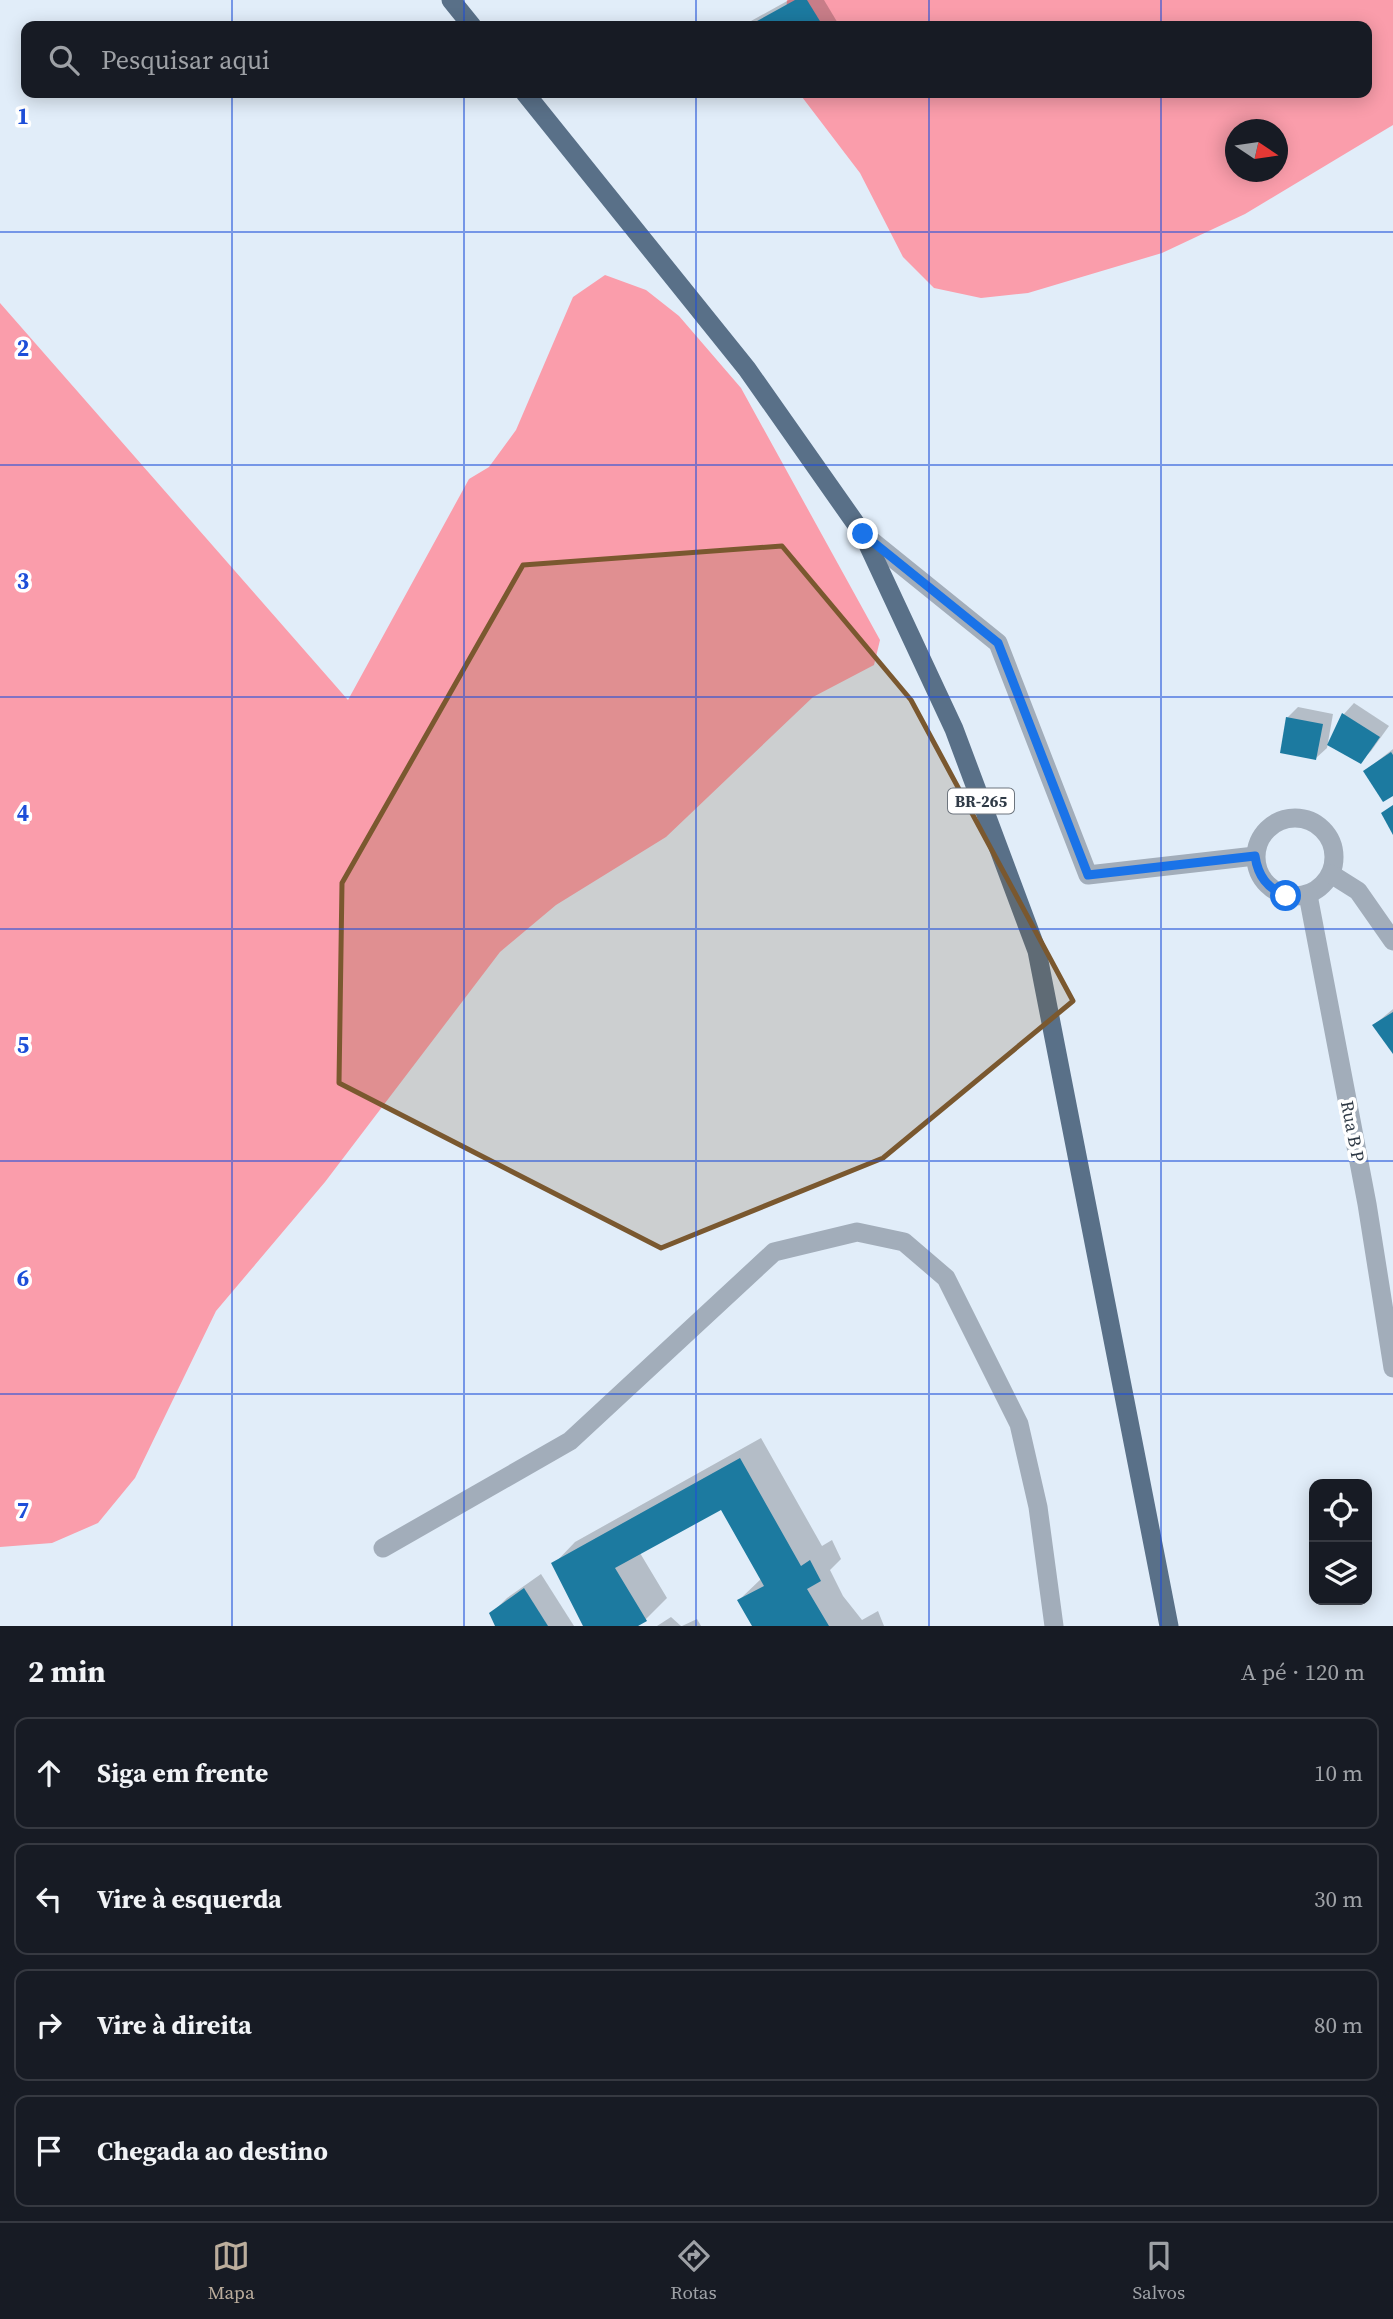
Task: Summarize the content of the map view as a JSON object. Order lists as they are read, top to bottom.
{
  "streets": {
    "highway": ["BR-265"],
    "street": ["Rua B P"]
  },
  "north": "right",
  "page": {
    "search": "Pesquisar aqui",
    "heading": ["2 min", "A pé · 120 m"],
    "list": [
      ["Siga em frente", "10 m"],
      ["Vire à esquerda", "30 m"],
      ["Vire à direita", "80 m"],
      "Chegada ao destino"
    ],
    "nav": ["Mapa", "Rotas", "Salvos"]
  },
  "grid": {
    "rows": [
      "1",
      "2",
      "3",
      "4",
      "5",
      "6",
      "7"
    ]
  }
}
